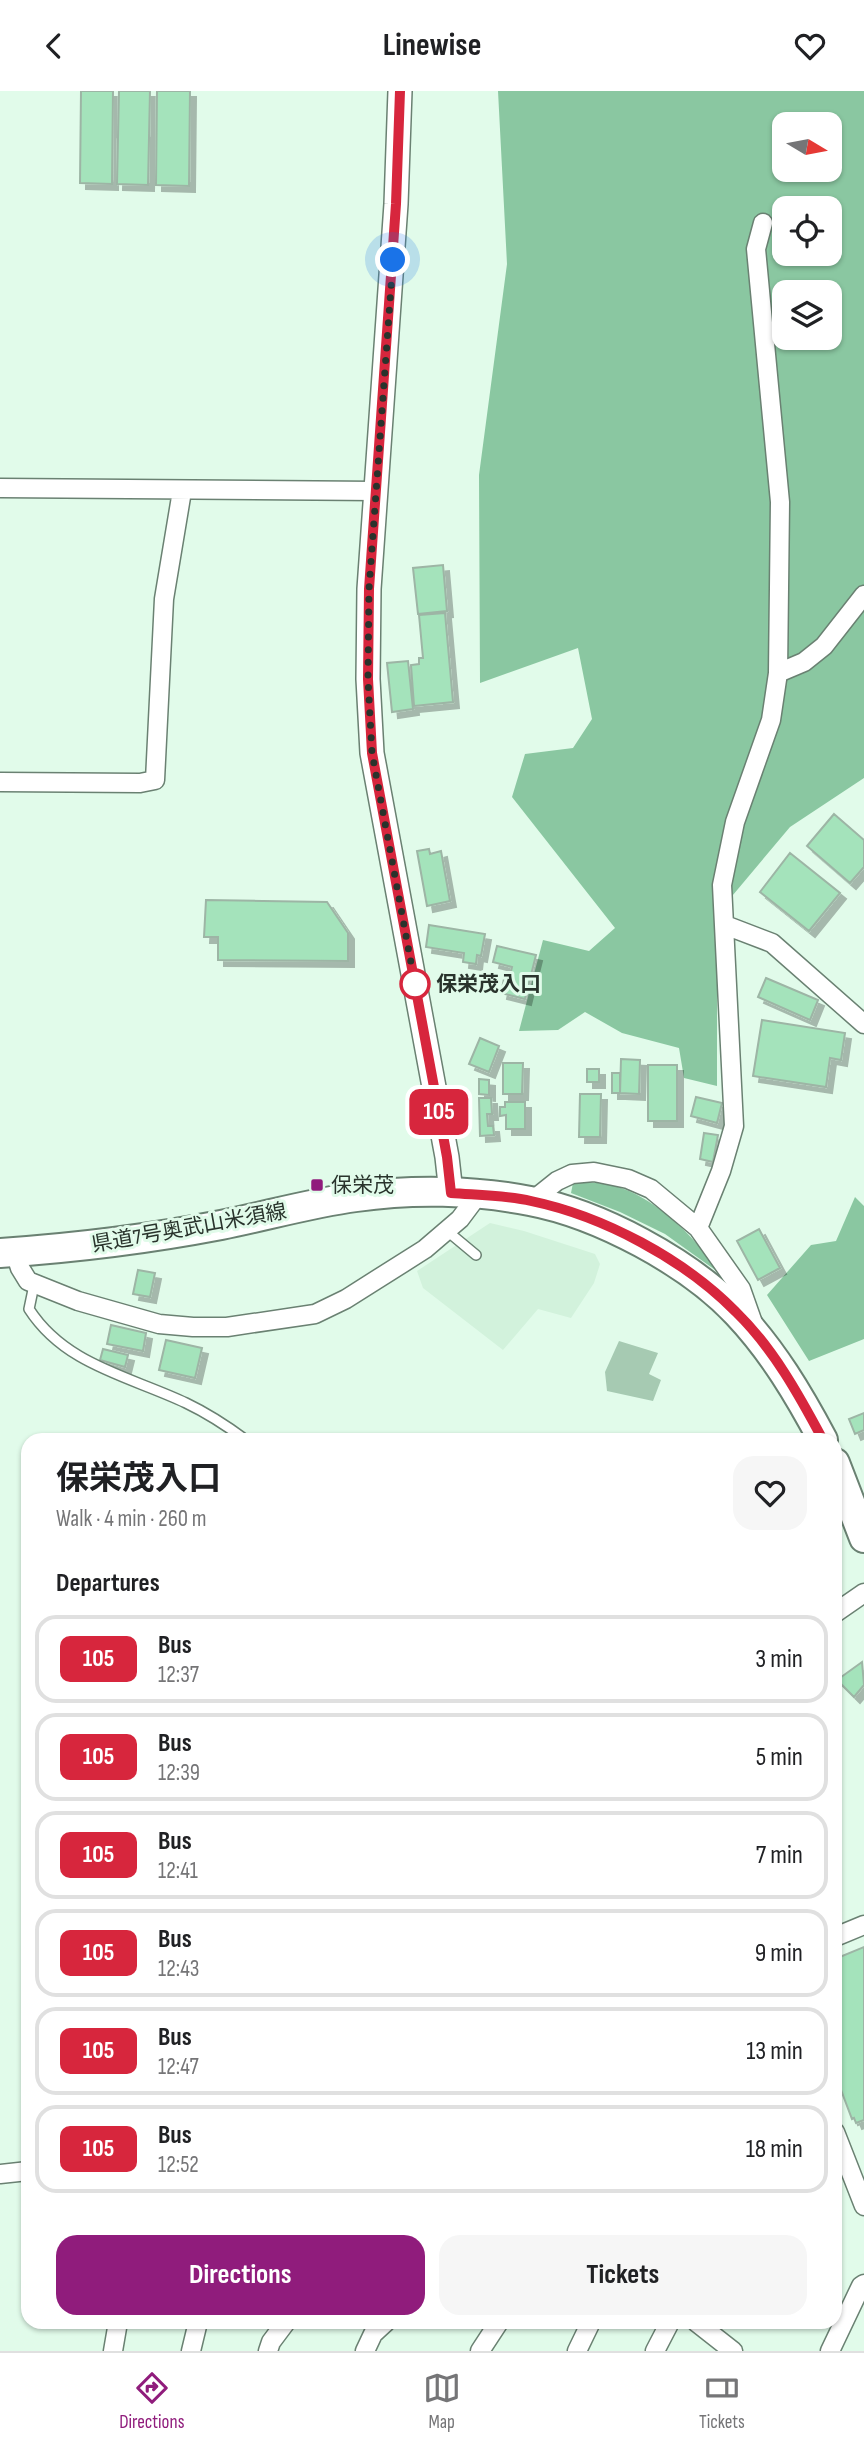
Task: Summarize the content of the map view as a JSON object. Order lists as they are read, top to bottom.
{
  "streets": {
    "main road": ["県道7号奥武山米須線"]
  },
  "places": {
    "other": ["保栄茂入口"],
    "transit": ["保栄茂"]
  },
  "lines": ["bus line 105"],
  "north": "right",
  "page": {
    "header": "Linewise",
    "on_map": "105",
    "heading": [
      ["保栄茂入口", "Walk · 4 min · 260 m"],
      "Departures"
    ],
    "list": [
      {
        "mark": "105",
        "name": "Bus",
        "note": "12:37",
        "value": "3 min"
      },
      {
        "mark": "105",
        "name": "Bus",
        "note": "12:39",
        "value": "5 min"
      },
      {
        "mark": "105",
        "name": "Bus",
        "note": "12:41",
        "value": "7 min"
      },
      {
        "mark": "105",
        "name": "Bus",
        "note": "12:43",
        "value": "9 min"
      },
      {
        "mark": "105",
        "name": "Bus",
        "note": "12:47",
        "value": "13 min"
      },
      {
        "mark": "105",
        "name": "Bus",
        "note": "12:52",
        "value": "18 min"
      }
    ],
    "buttons": ["Directions", "Tickets"],
    "tabs": ["Directions", "Map", "Tickets"]
  }
}
